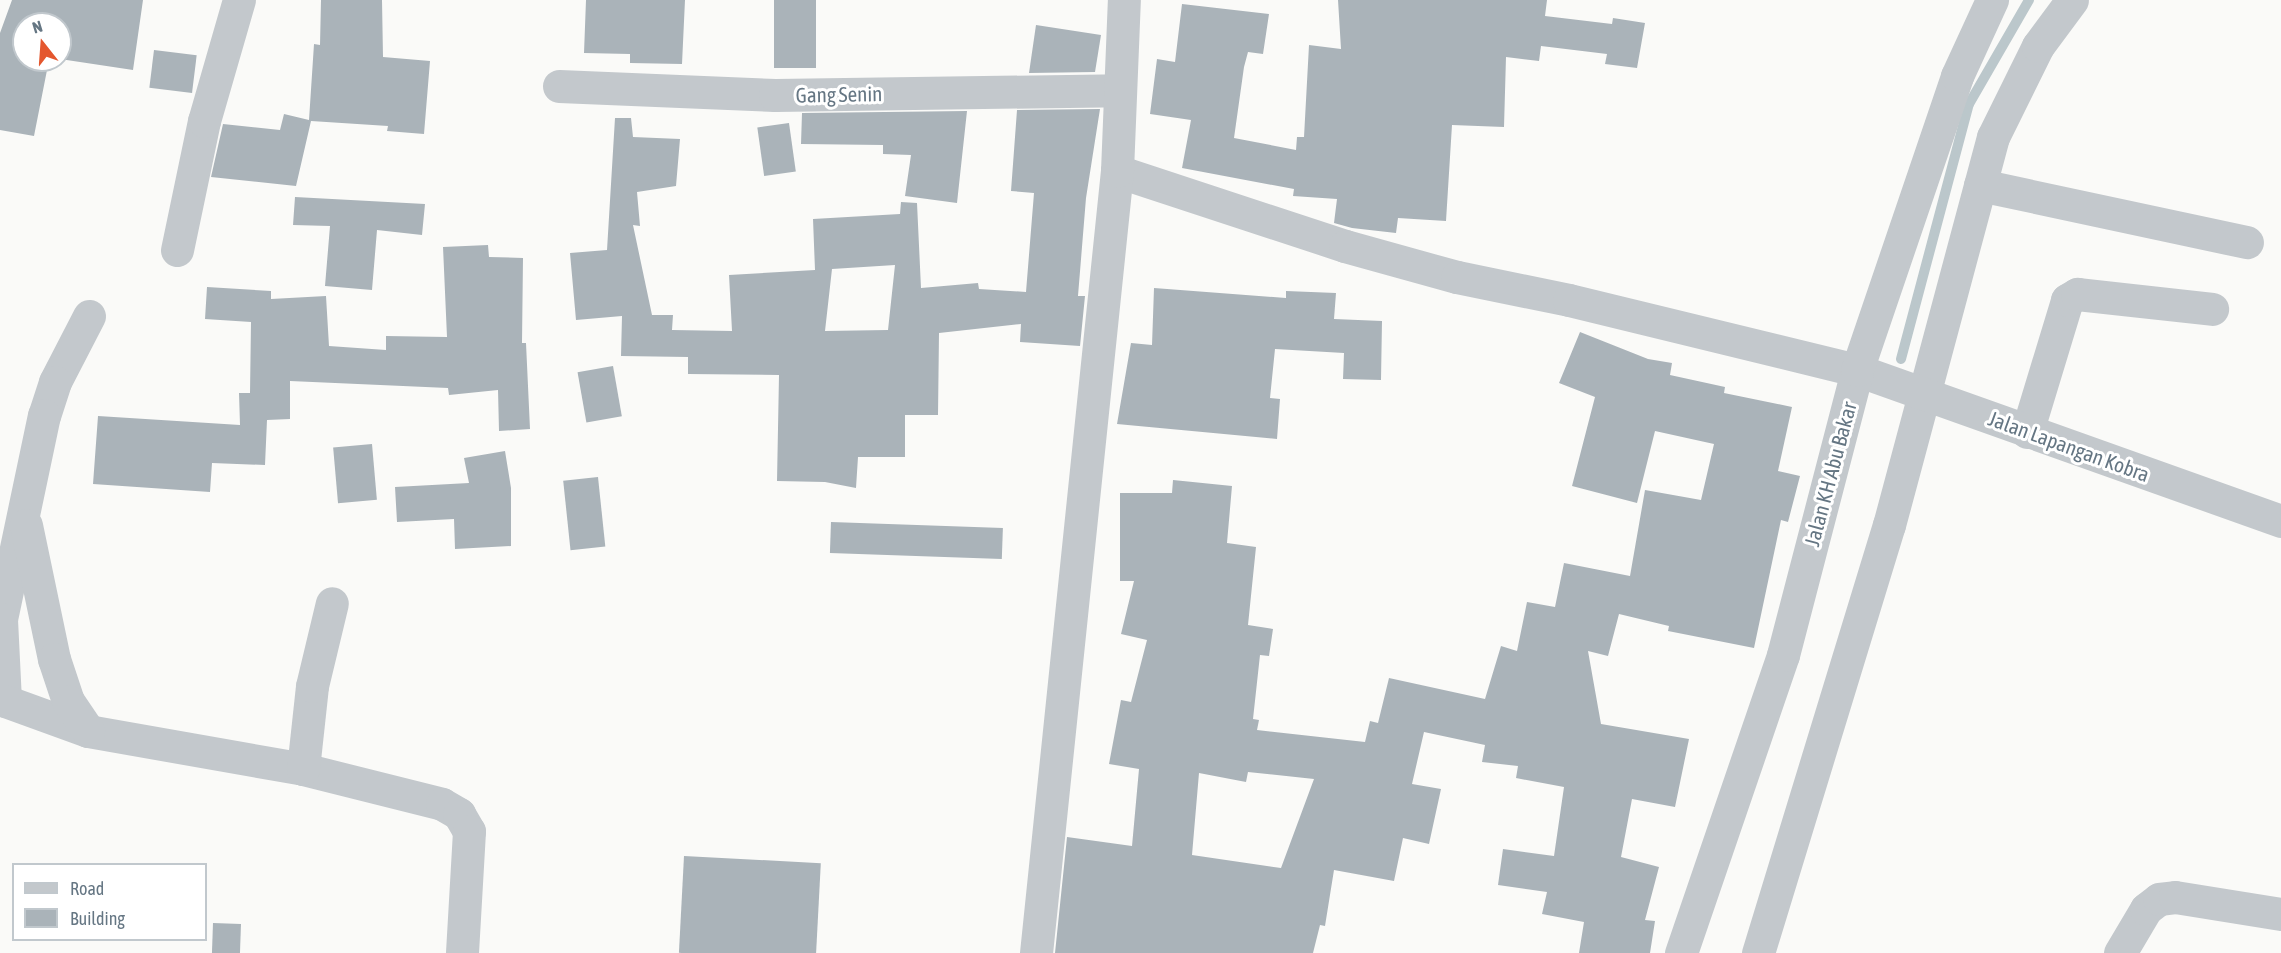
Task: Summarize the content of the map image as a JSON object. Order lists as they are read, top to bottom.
{
  "streets": {
    "street": ["Gang Senin", "Jalan Lapangan Kobra", "Jalan KH Abu Bakar"]
  },
  "crossings": [
    ["Jalan Lapangan Kobra", "Jalan KH Abu Bakar"]
  ],
  "legend": ["Road", "Building"],
  "north": "top"
}
